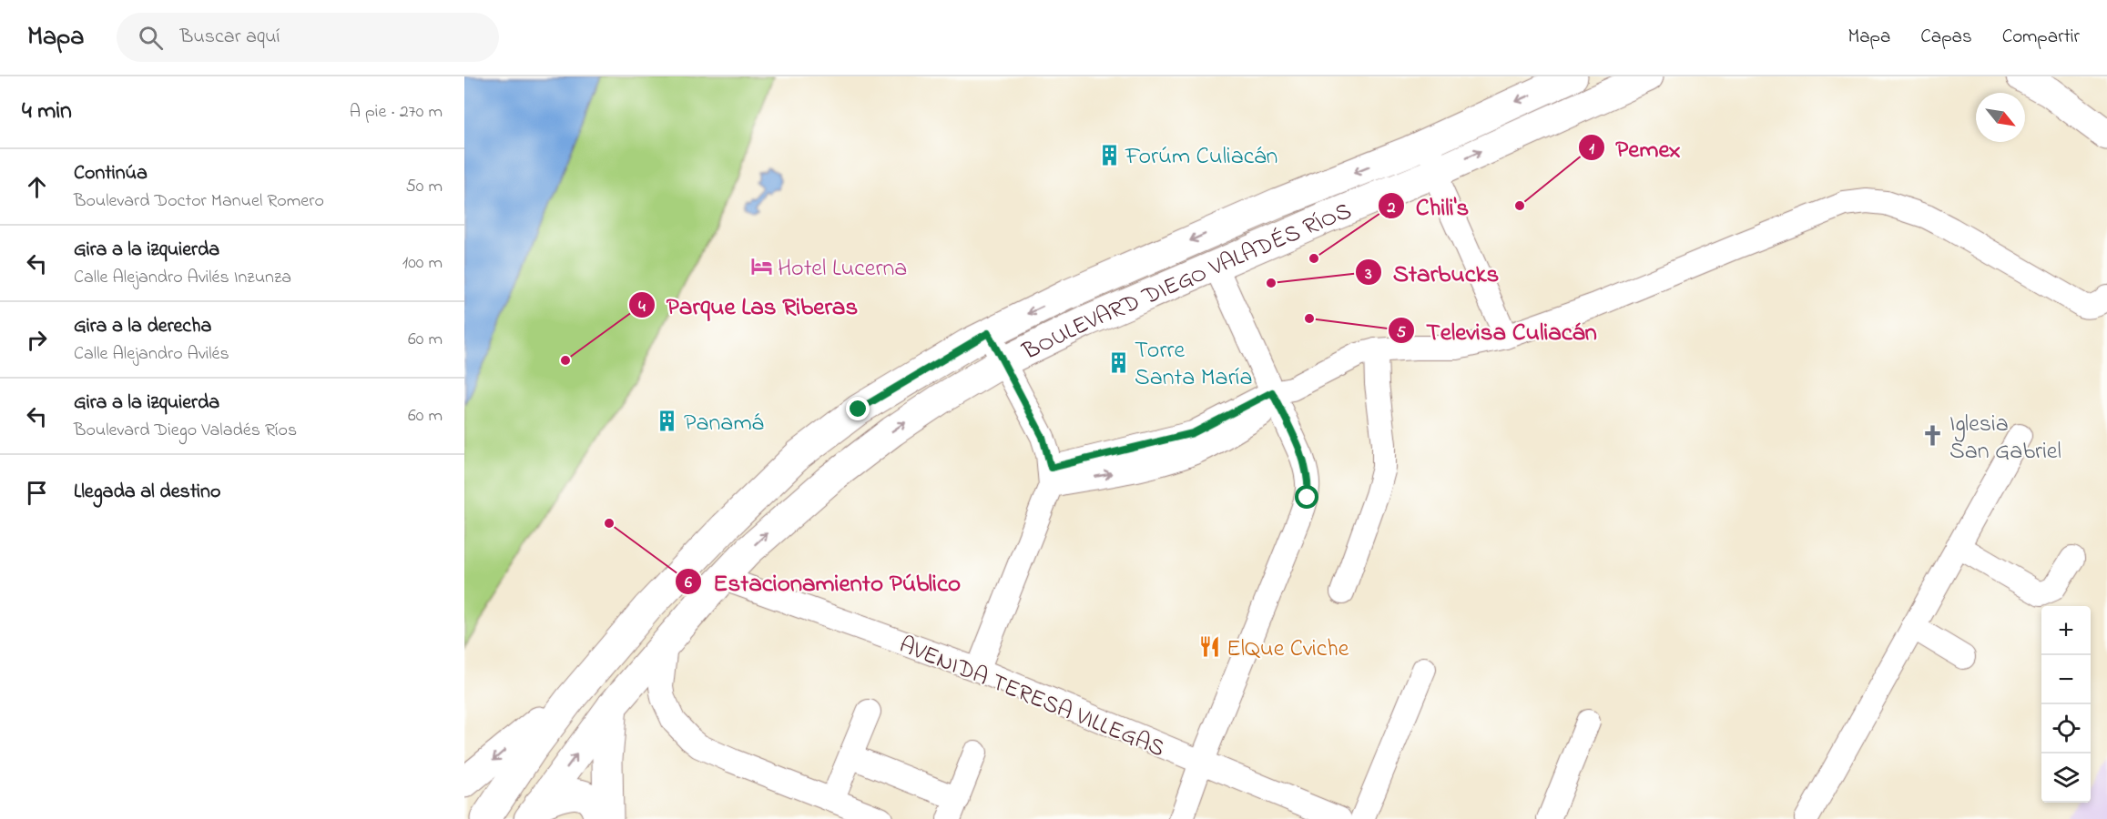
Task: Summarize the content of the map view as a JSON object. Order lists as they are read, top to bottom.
{
  "streets": {
    "main road": ["BOULEVARD DIEGO VALADÉS RÍOS"],
    "street": ["AVENIDA TERESA VILLEGAS"]
  },
  "crossings": [
    ["BOULEVARD DIEGO VALADÉS RÍOS", "AVENIDA TERESA VILLEGAS"]
  ],
  "places": {
    "building": ["Forúm Culiacán", "Torre Santa María", "Panamá"],
    "other": [
      "Pemex",
      "Chili's",
      "Starbucks",
      "Televisa Culiacán",
      "Parque Las Riberas",
      "Estacionamiento Público"
    ],
    "hotel": ["Hotel Lucerna"],
    "church": ["Iglesia San Gabriel"],
    "restaurant": ["ElQue Cviche"]
  },
  "north": "bottom right",
  "page": {
    "header": "Mapa",
    "search": "Buscar aquí",
    "nav": ["Mapa", "Capas", "Compartir"],
    "heading": ["4 min", "A pie · 270 m"],
    "list": [
      ["Continúa", "Boulevard Doctor Manuel Romero", "50 m"],
      ["Gira a la izquierda", "Calle Alejandro Avilés Inzunza", "100 m"],
      ["Gira a la derecha", "Calle Alejandro Avilés", "60 m"],
      ["Gira a la izquierda", "Boulevard Diego Valadés Ríos", "60 m"],
      "Llegada al destino"
    ],
    "map_buttons": ["+", "−"]
  }
}
